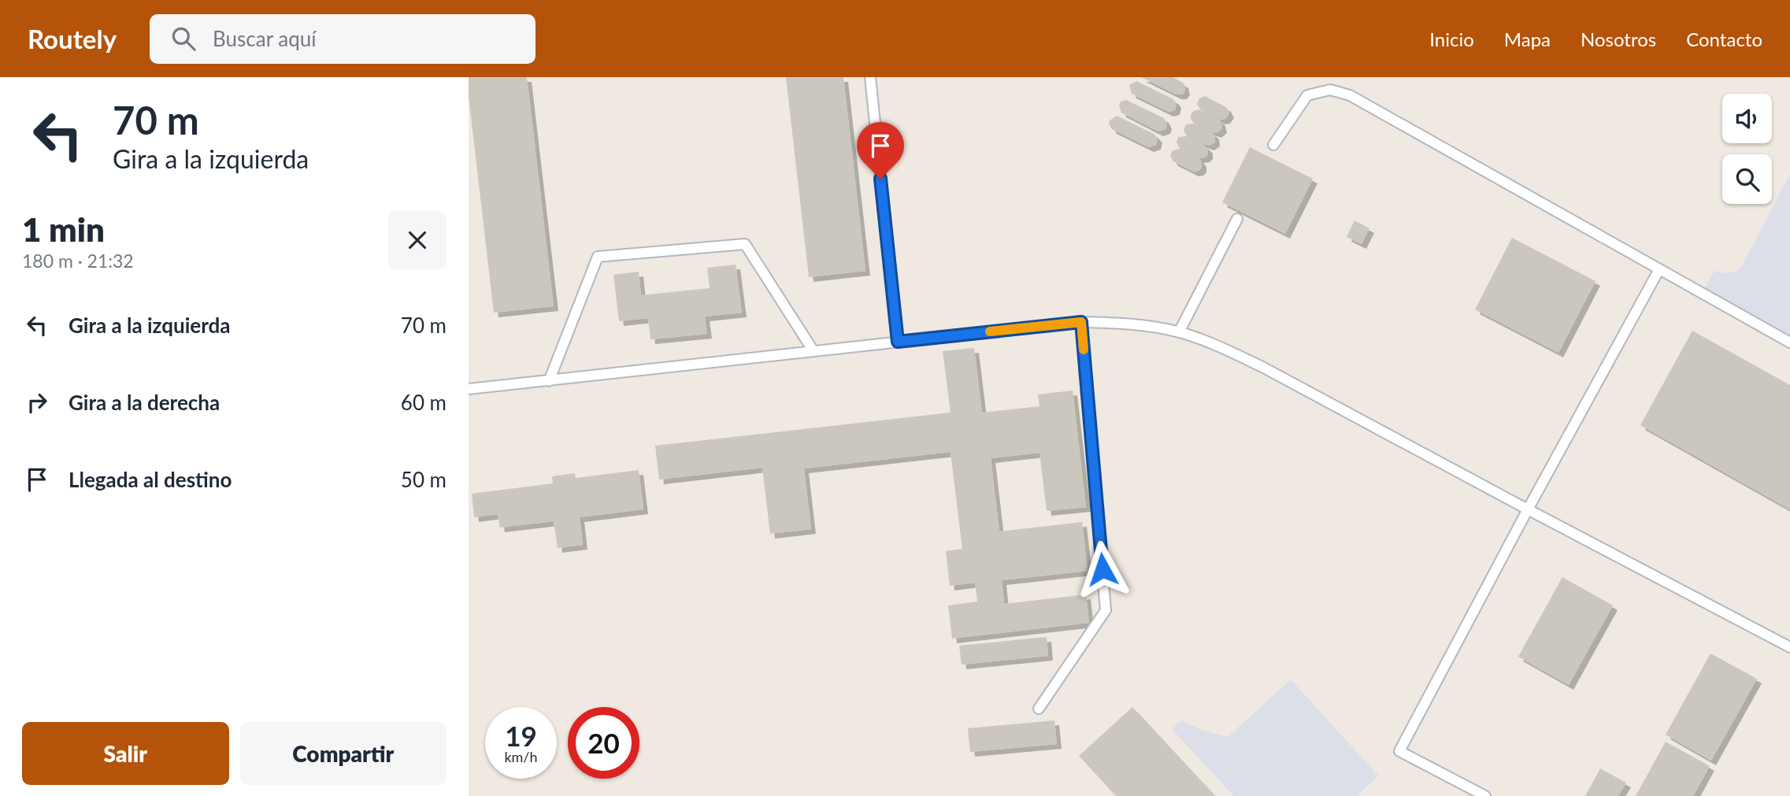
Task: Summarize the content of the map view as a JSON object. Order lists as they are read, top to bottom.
{
  "page": {
    "header": "Routely",
    "search": "Buscar aquí",
    "nav": [
      "Inicio",
      "Mapa",
      "Nosotros",
      "Contacto"
    ],
    "turn": ["70 m", "Gira a la izquierda"],
    "heading": ["1 min", "180 m · 21:32"],
    "list": [
      {
        "name": "Gira a la izquierda",
        "value": "70 m"
      },
      {
        "name": "Gira a la derecha",
        "value": "60 m"
      },
      {
        "name": "Llegada al destino",
        "value": "50 m"
      }
    ],
    "speed": "19 km/h",
    "limit": "20",
    "buttons": ["Salir", "Compartir"]
  }
}
